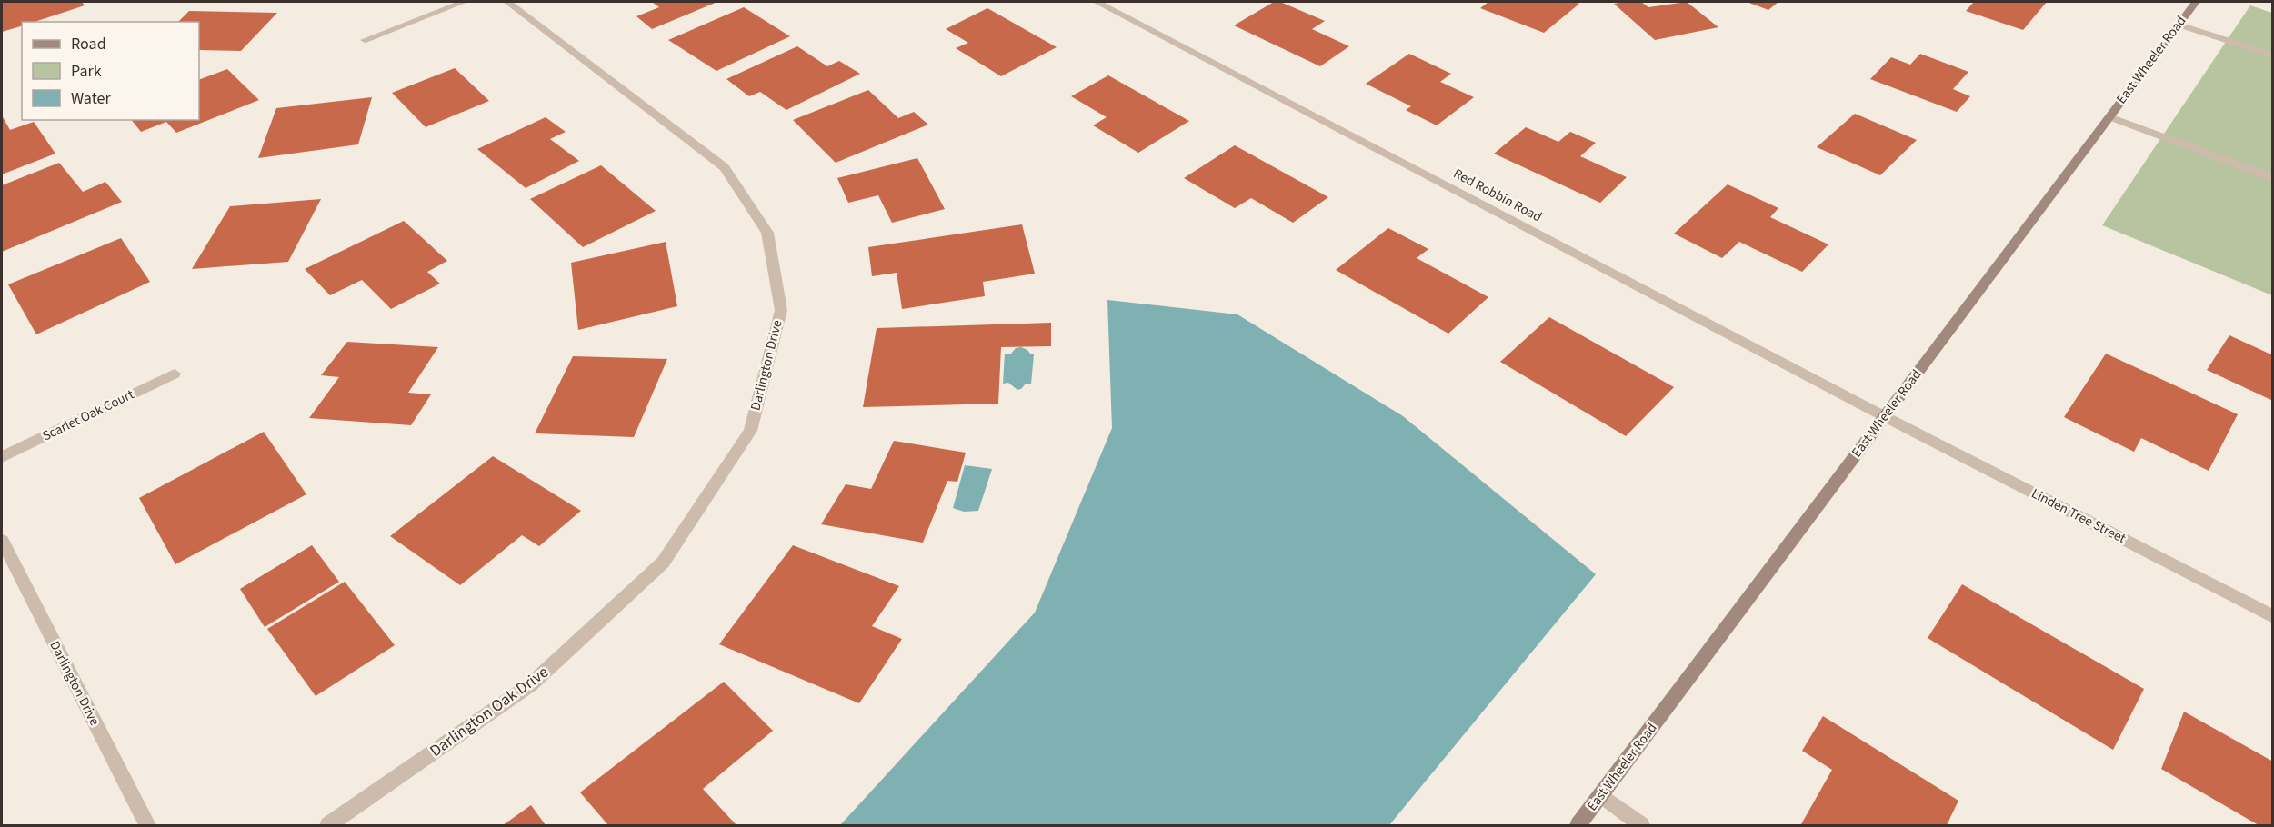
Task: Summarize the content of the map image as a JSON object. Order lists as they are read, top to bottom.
{
  "streets": {
    "street": [
      "East Wheeler Road",
      "Red Robbin Road",
      "Darlington Drive",
      "Scarlet Oak Court",
      "Linden Tree Street",
      "Darlington Oak Drive"
    ]
  },
  "crossings": [
    ["East Wheeler Road", "Red Robbin Road"],
    ["East Wheeler Road", "Linden Tree Street"],
    ["Red Robbin Road", "Linden Tree Street"],
    ["Darlington Drive", "Darlington Oak Drive"]
  ],
  "legend": ["Road", "Park", "Water"]
}
